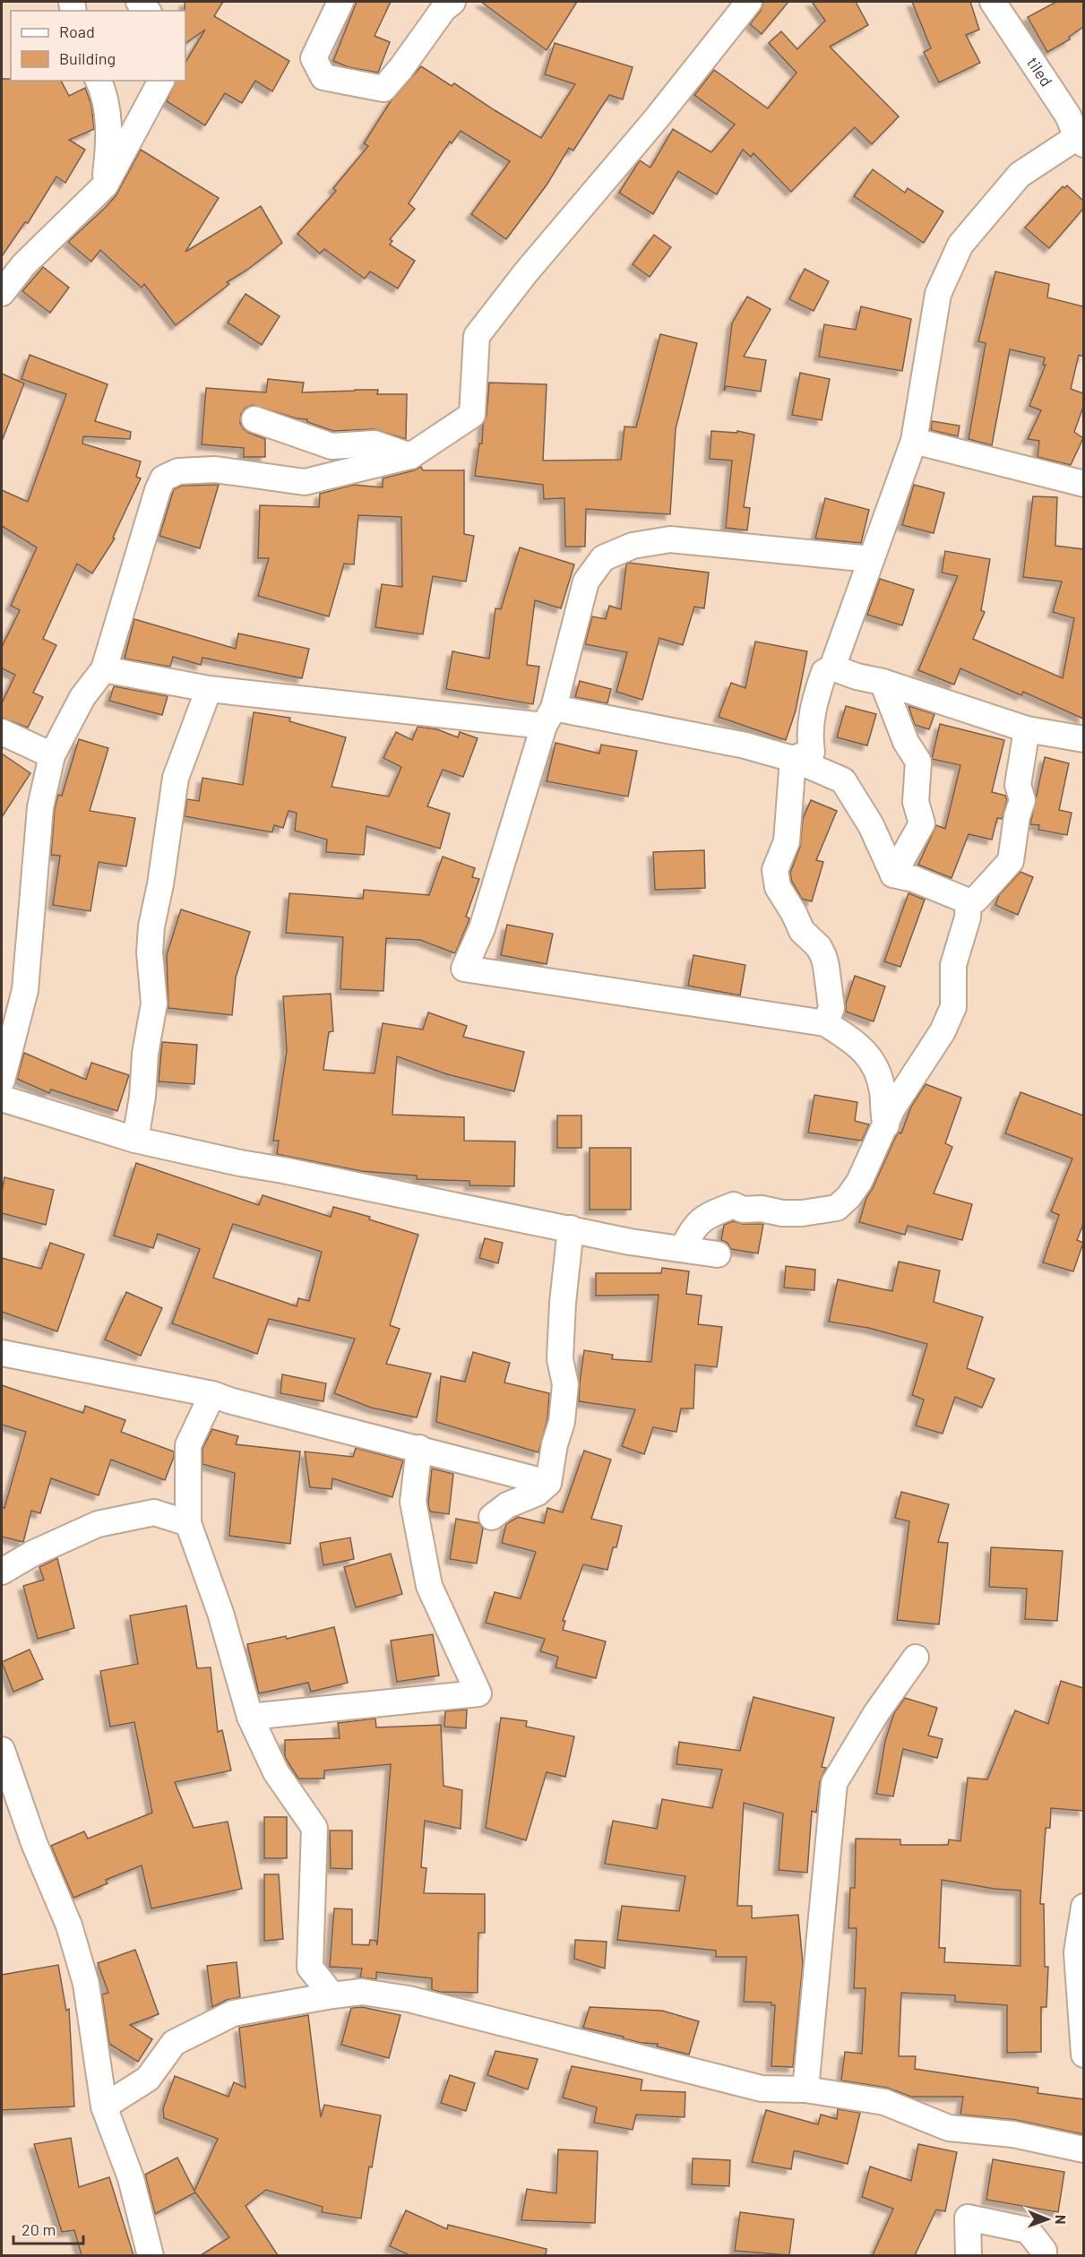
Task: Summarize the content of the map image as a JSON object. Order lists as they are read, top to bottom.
{
  "streets": {
    "street": ["tiled"]
  },
  "legend": ["Road", "Building"],
  "scale_bar": "20 m",
  "north": "right"
}
